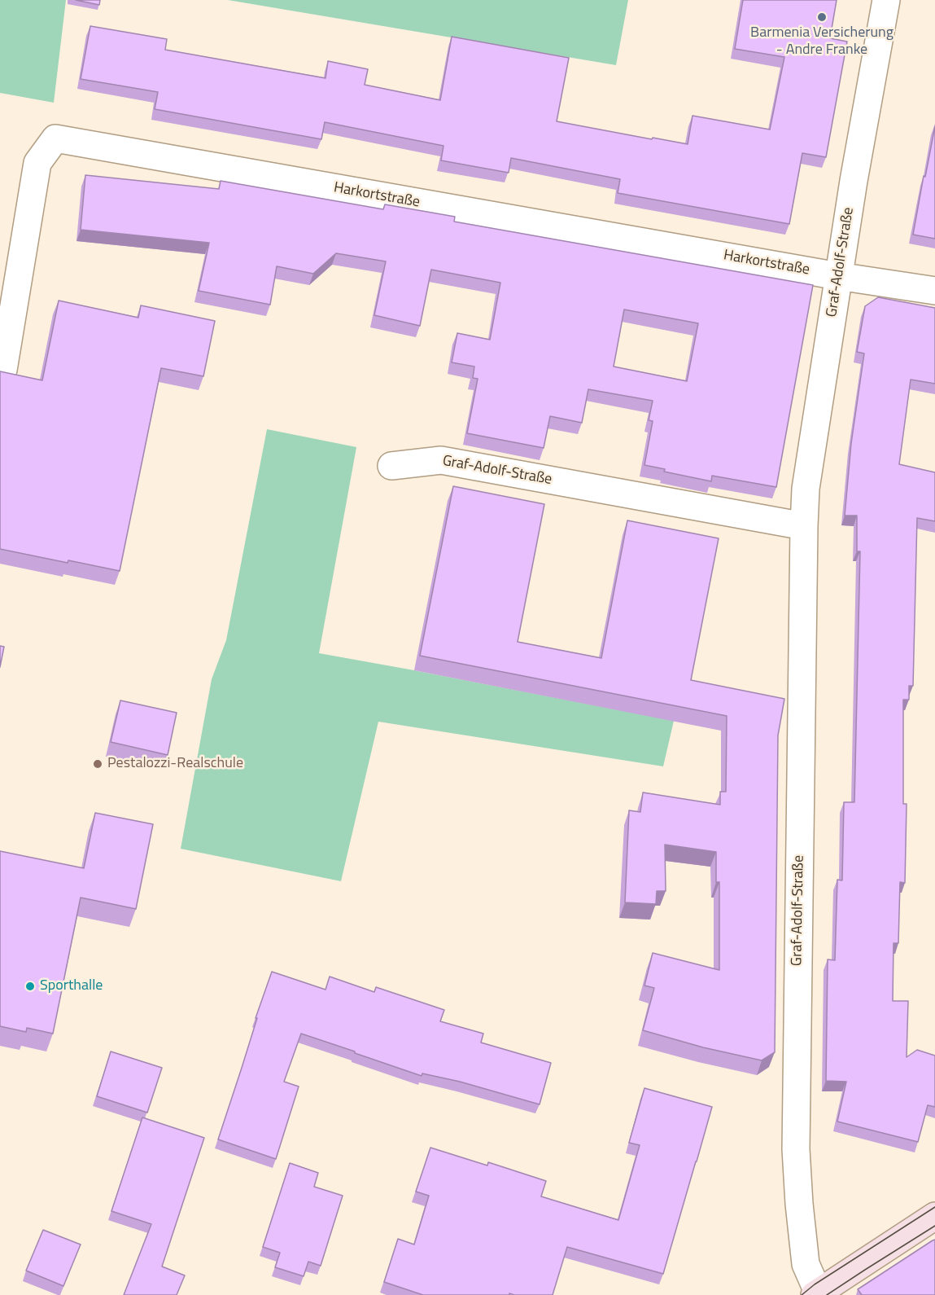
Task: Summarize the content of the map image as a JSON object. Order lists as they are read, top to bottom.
{
  "streets": {
    "street": ["Harkortstraße", "Graf-Adolf-Straße"]
  },
  "crossings": [
    ["Harkortstraße", "Graf-Adolf-Straße"]
  ],
  "places": ["Barmenia Versicherung - Andre Franke", "Pestalozzi-Realschule", "Sporthalle"]
}
